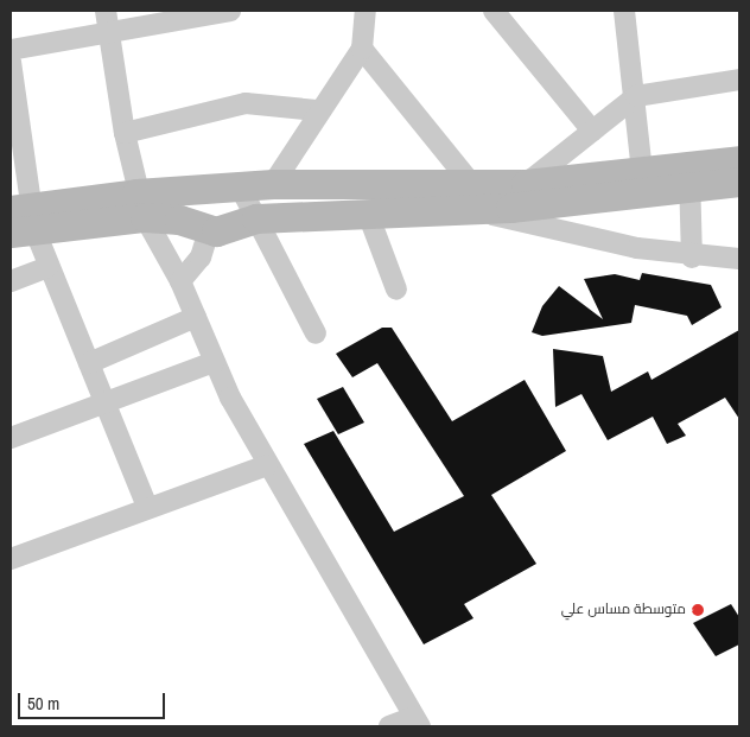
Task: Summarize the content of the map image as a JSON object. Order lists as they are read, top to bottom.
{
  "places": ["متوسطة مساس علي"],
  "scale_bar": "50 m"
}
